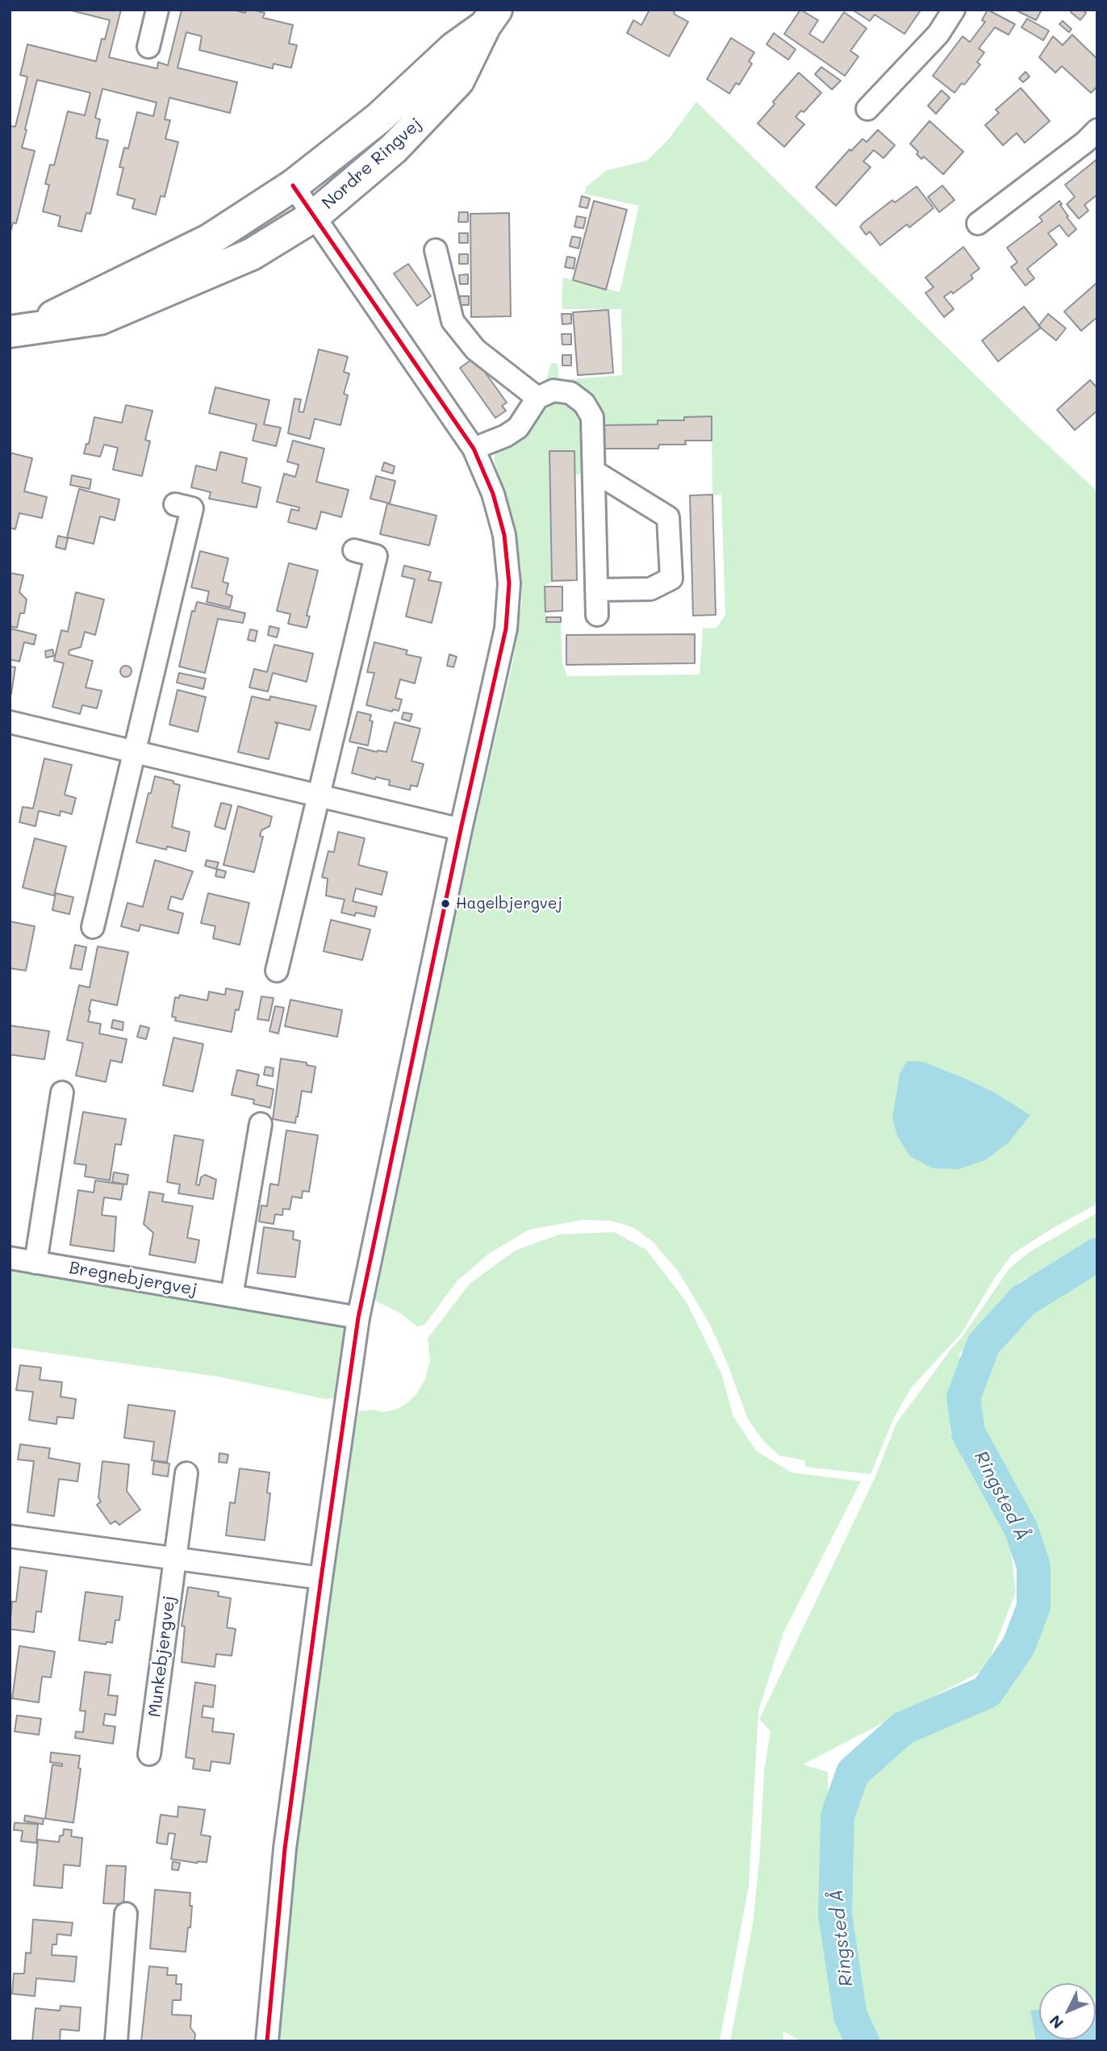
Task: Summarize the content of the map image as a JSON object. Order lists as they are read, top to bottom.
{
  "streets": {
    "street": ["Nordre Ringvej", "Bregnebjergvej", "Munkebjergvej"]
  },
  "water": ["Ringsted Å"],
  "places": ["Hagelbjergvej"],
  "north": "bottom left"
}
